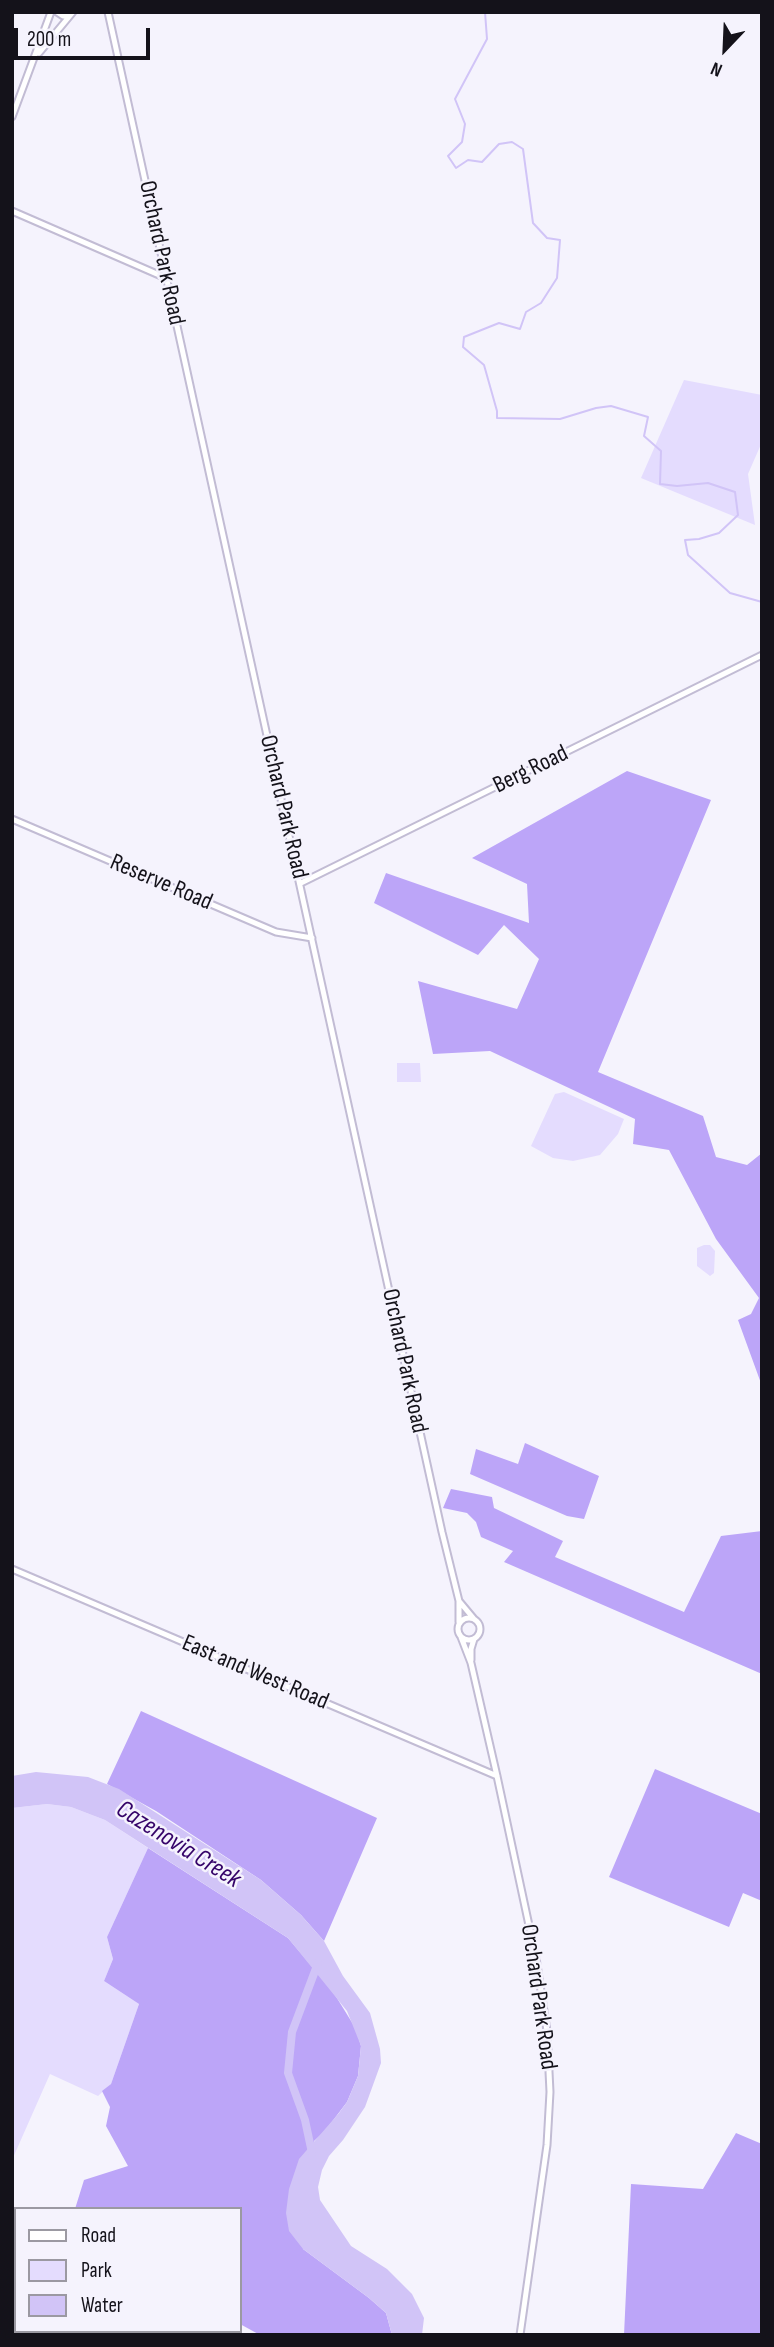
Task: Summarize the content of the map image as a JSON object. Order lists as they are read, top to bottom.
{
  "streets": {
    "main road": [
      "Orchard Park Road",
      "Berg Road",
      "Reserve Road",
      "East and West Road"
    ]
  },
  "crossings": [
    ["Orchard Park Road", "Berg Road"],
    ["Orchard Park Road", "Reserve Road"],
    ["Orchard Park Road", "East and West Road"]
  ],
  "water": ["Cazenovia Creek"],
  "legend": ["Road", "Park", "Water"],
  "scale_bar": "200 m",
  "north": "bottom left"
}
